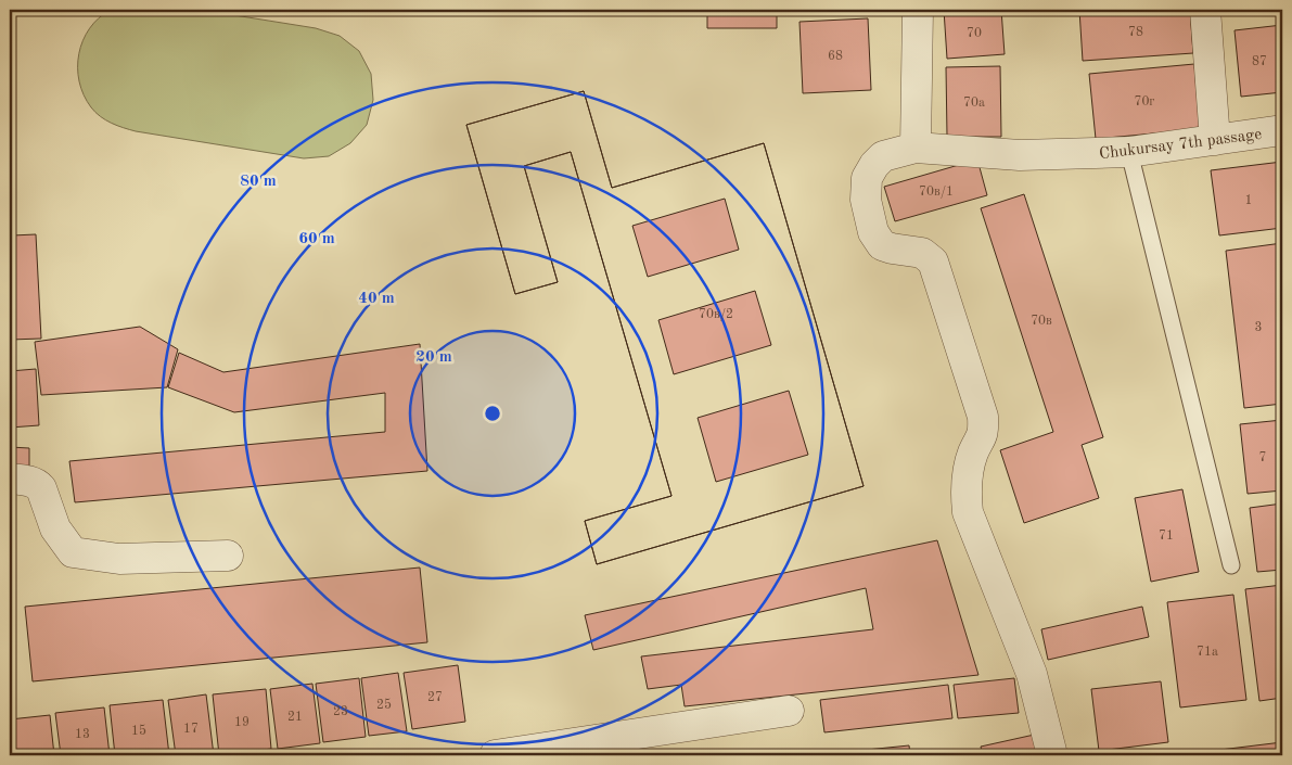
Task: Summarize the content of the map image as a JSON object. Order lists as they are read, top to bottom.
{
  "streets": {
    "street": ["Chukursay 7th passage"]
  },
  "house_numbers": [
    "78",
    "70",
    "68",
    "87",
    "70г",
    "70a",
    "70в/1",
    "1",
    "70в/2",
    "70в",
    "3",
    "7",
    "71",
    "71a",
    "27",
    "25",
    "23",
    "21",
    "19",
    "17",
    "15",
    "13"
  ],
  "rings": [
    "80 m",
    "60 m",
    "40 m",
    "20 m"
  ]
}
